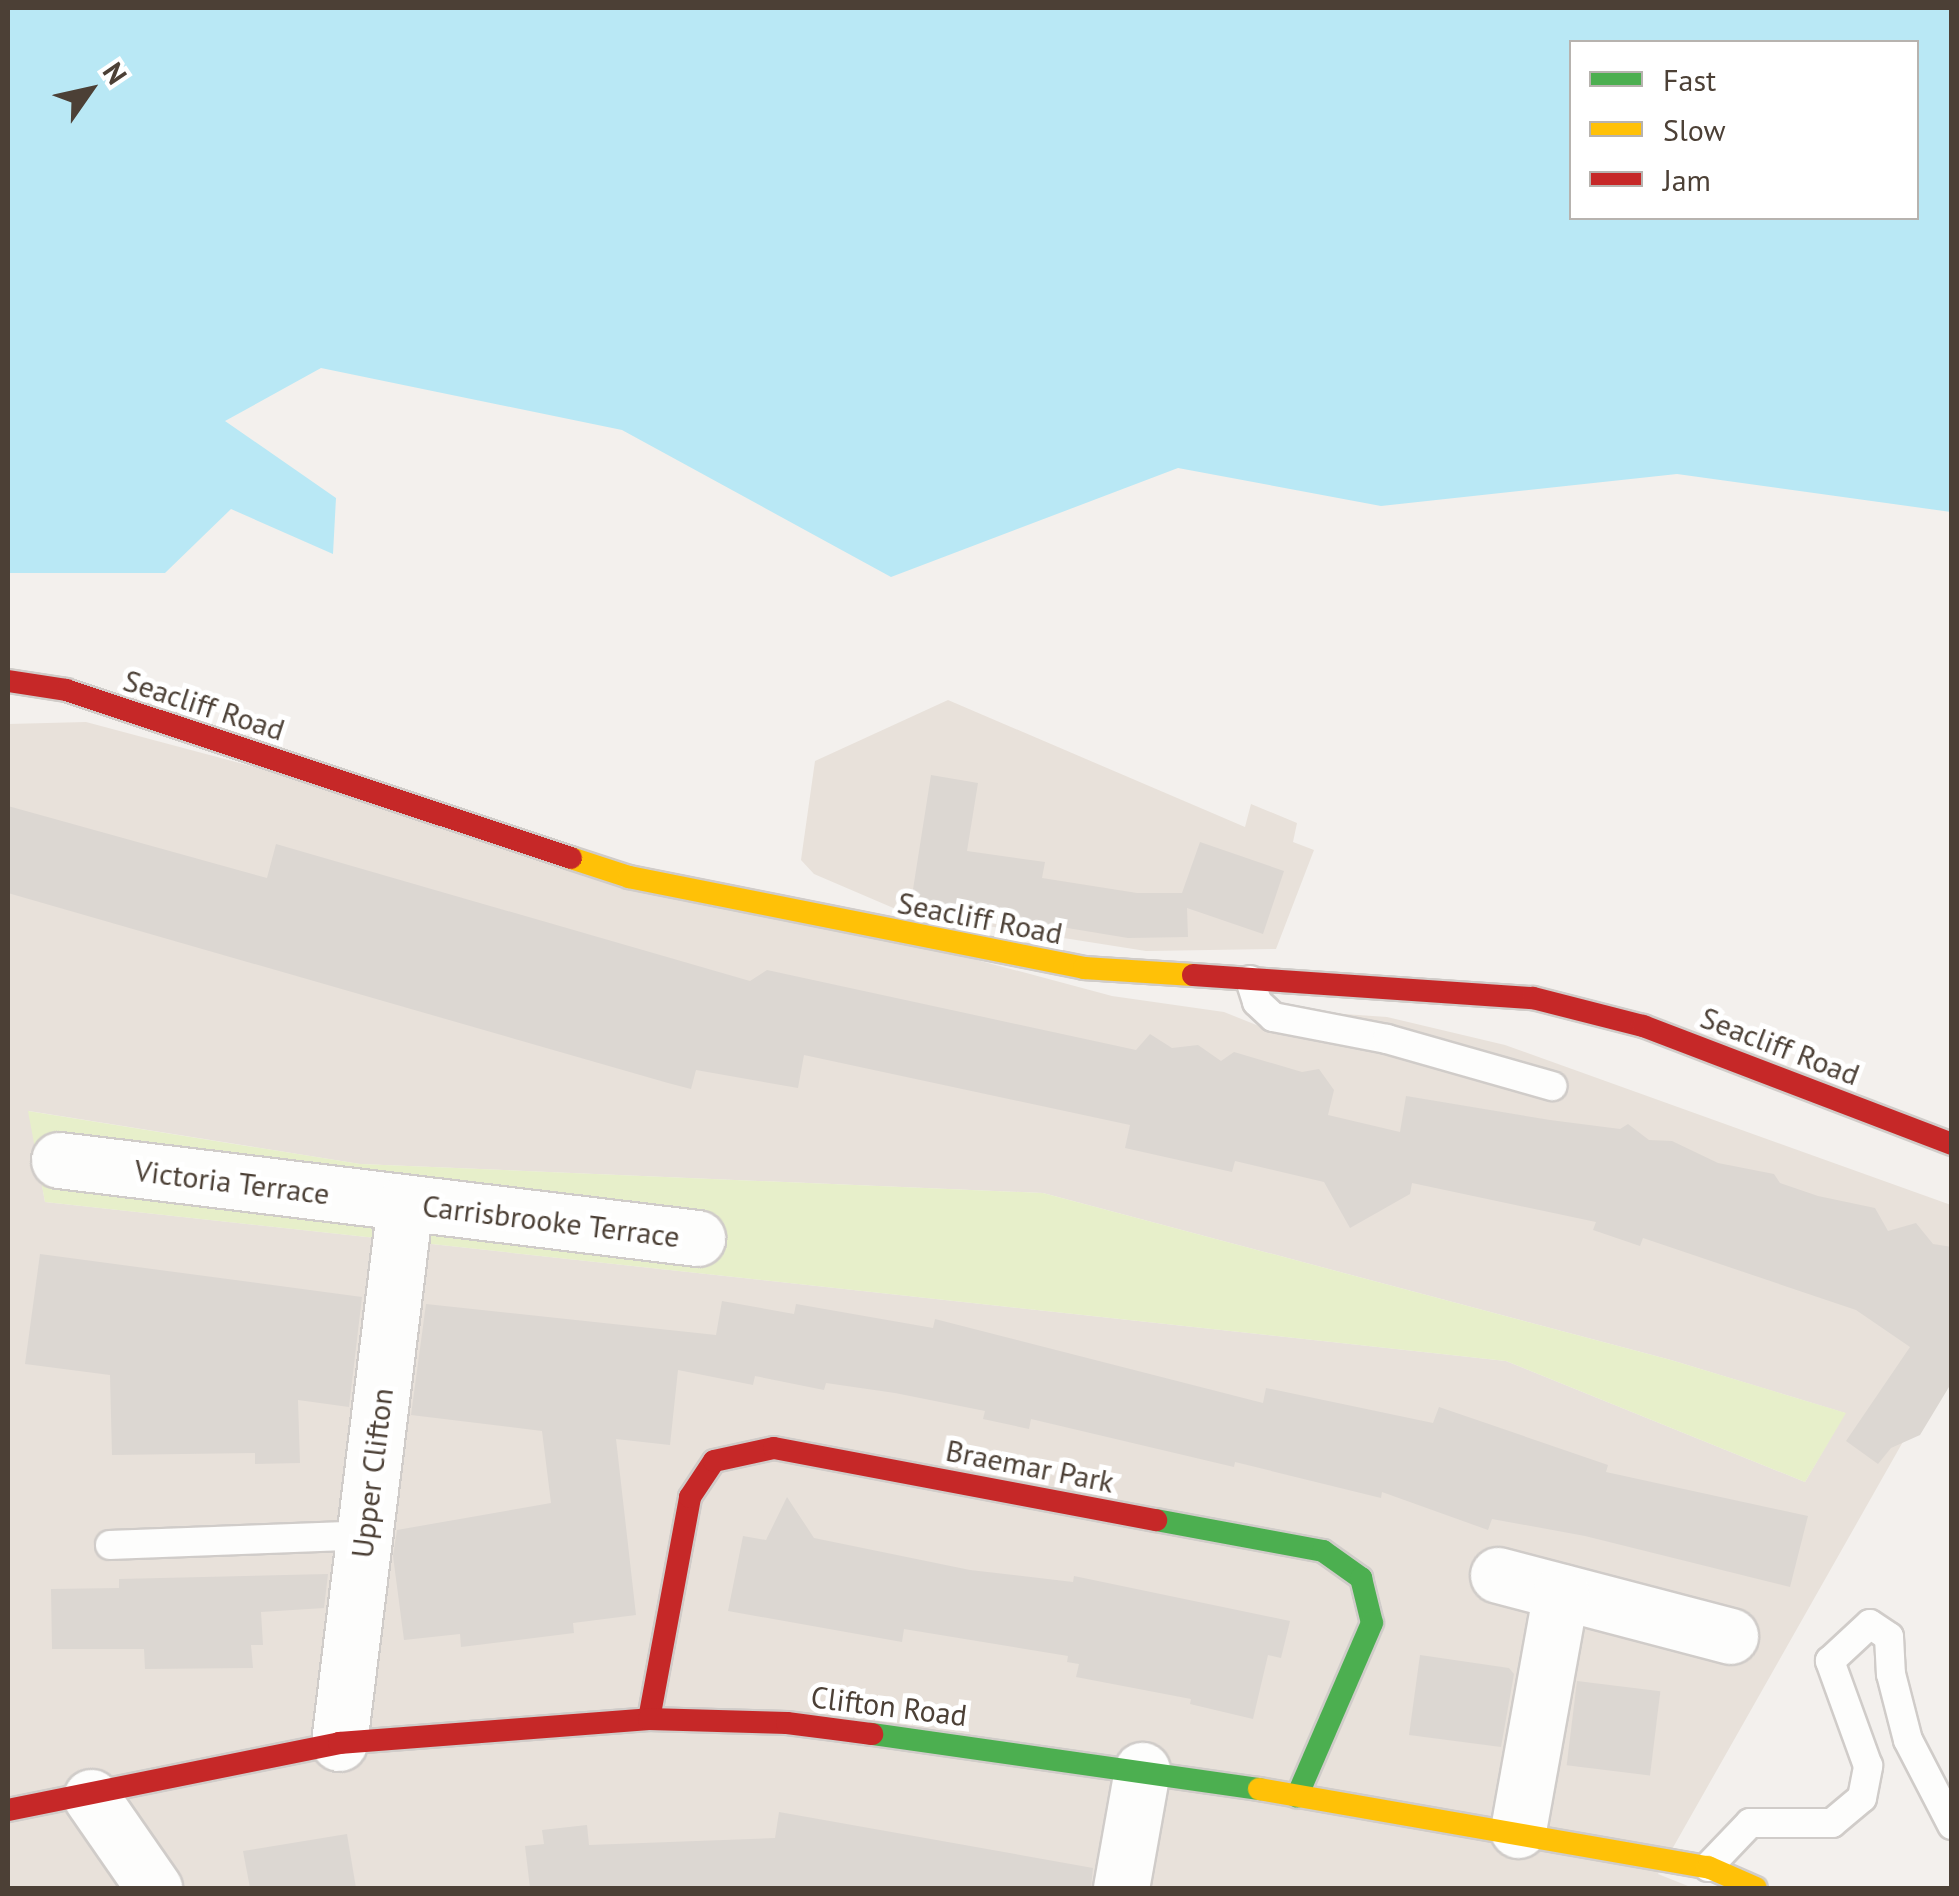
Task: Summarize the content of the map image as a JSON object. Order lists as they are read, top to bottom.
{
  "streets": {
    "street": [
      "Seacliff Road",
      "Victoria Terrace",
      "Carrisbrooke Terrace",
      "Braemar Park",
      "Upper Clifton",
      "Clifton Road"
    ]
  },
  "crossings": [
    ["Victoria Terrace", "Carrisbrooke Terrace"],
    ["Victoria Terrace", "Upper Clifton"],
    ["Carrisbrooke Terrace", "Upper Clifton"],
    ["Braemar Park", "Clifton Road"],
    ["Upper Clifton", "Clifton Road"]
  ],
  "legend": ["Fast", "Slow", "Jam"],
  "north": "top right"
}
